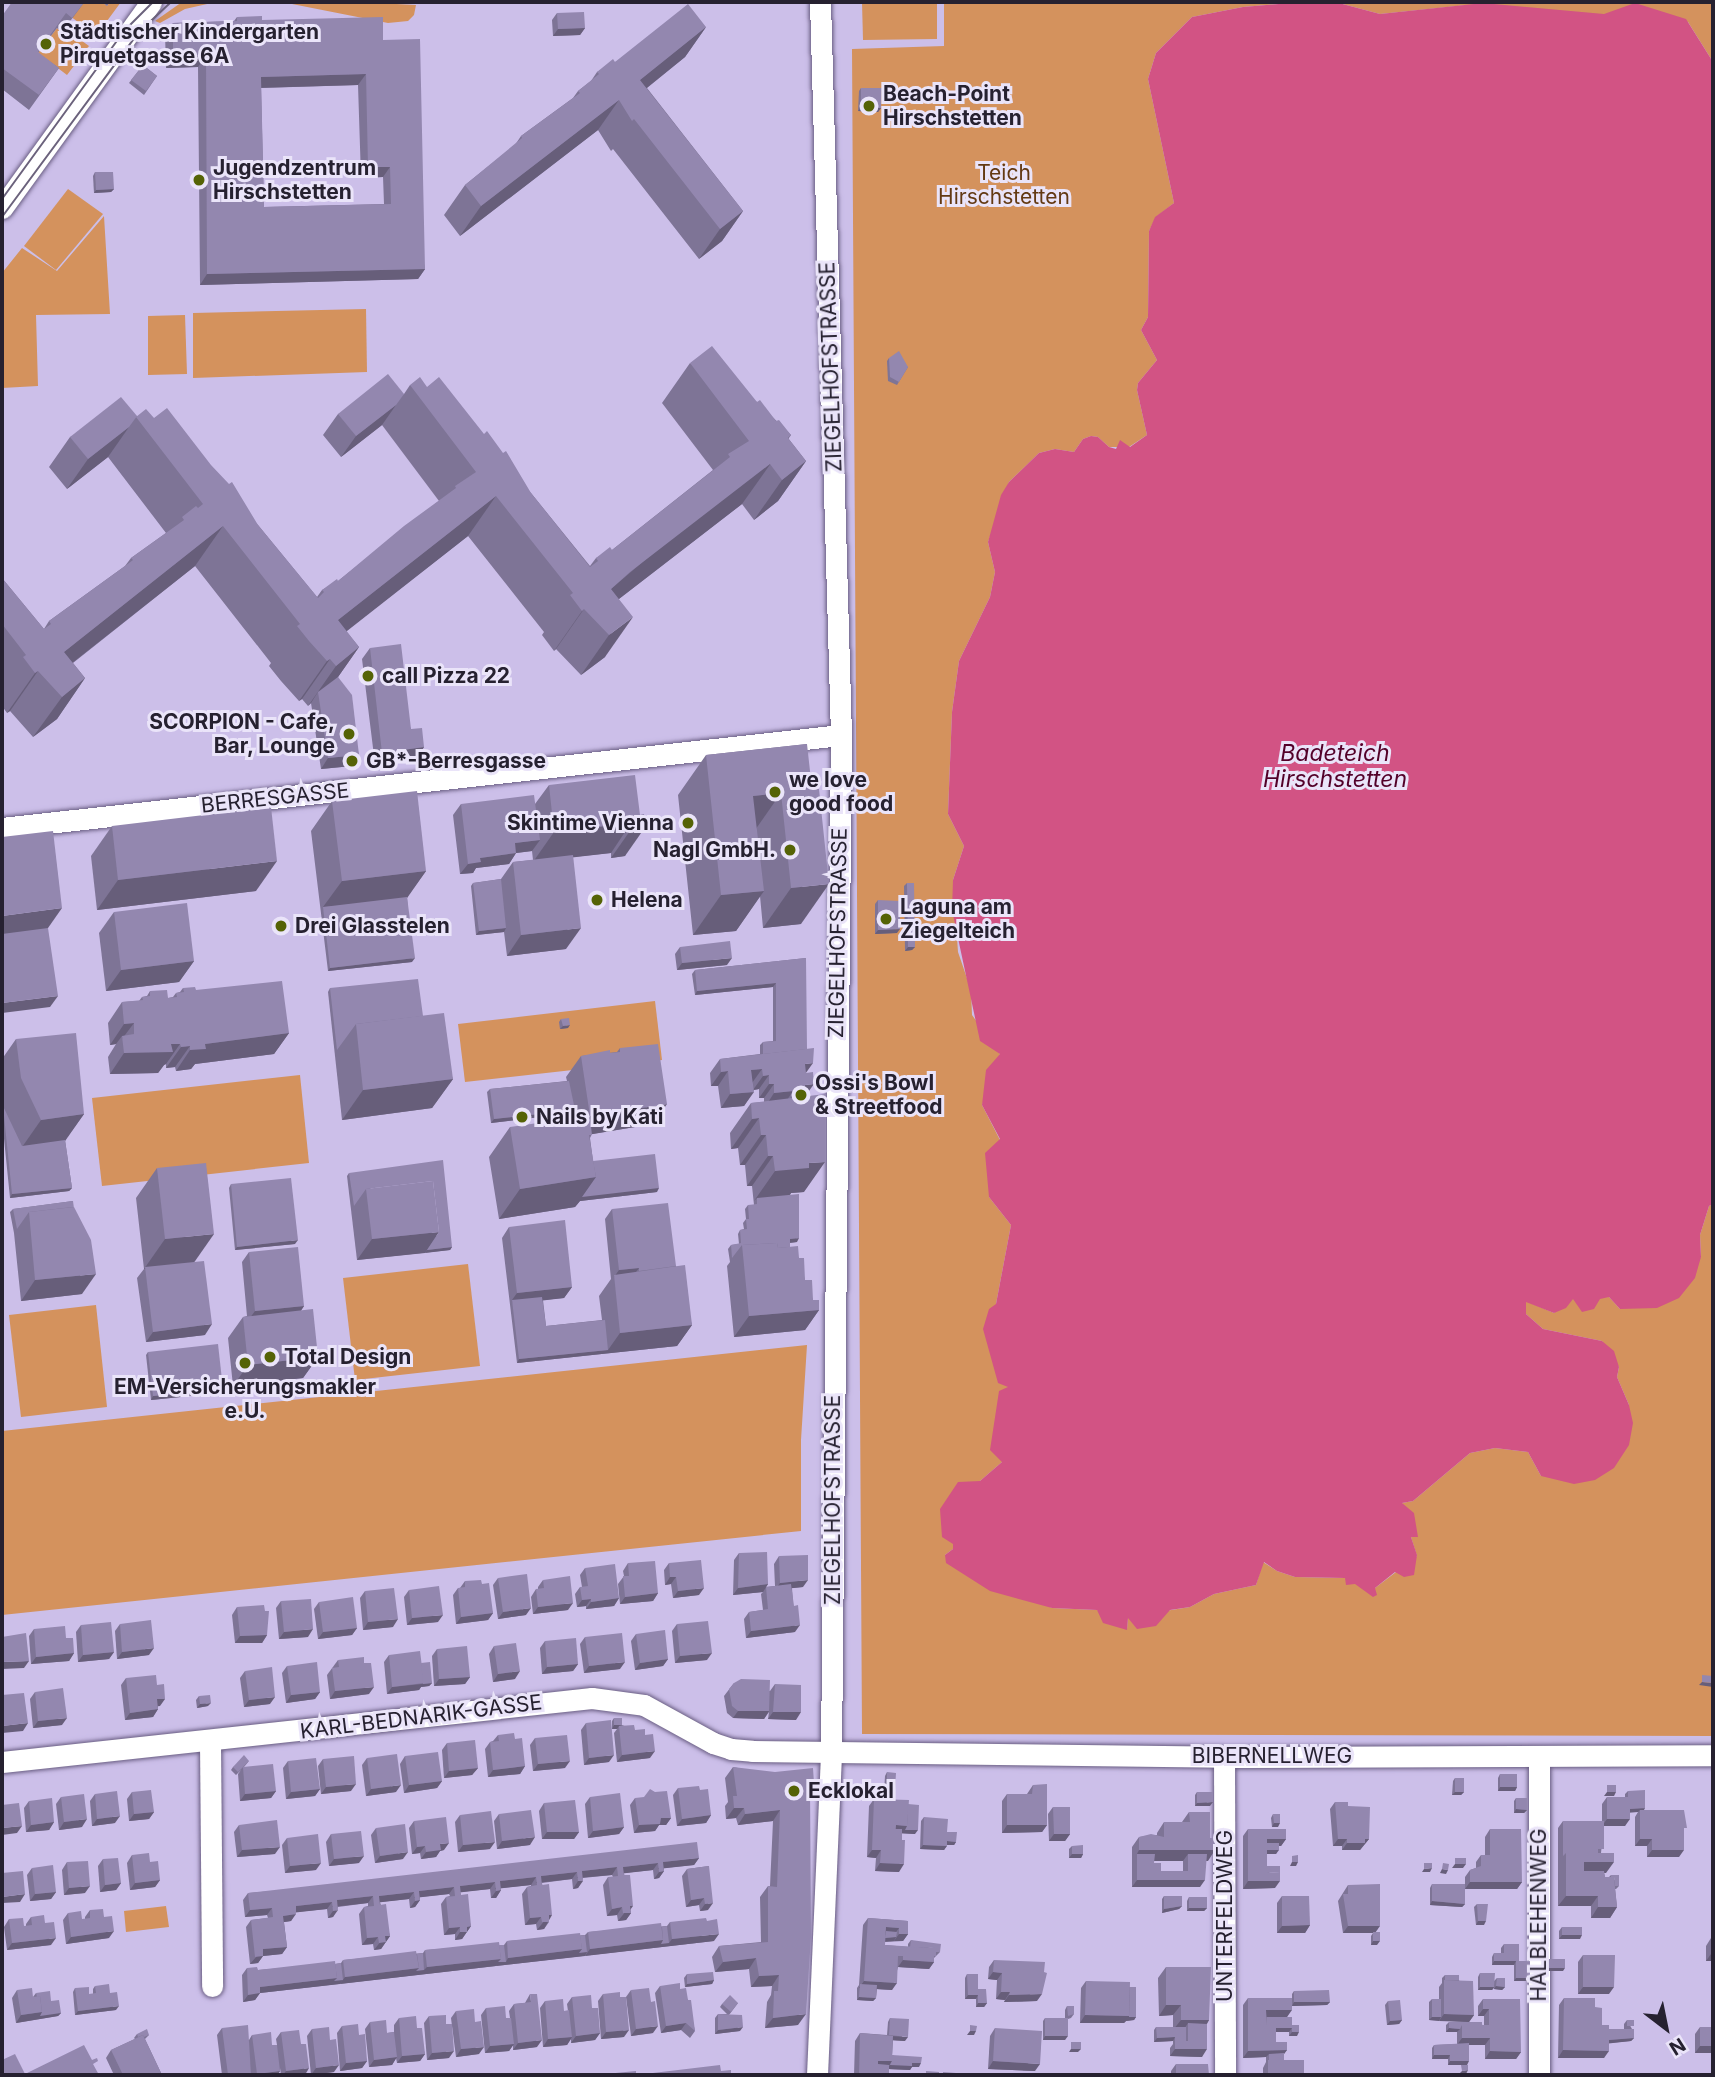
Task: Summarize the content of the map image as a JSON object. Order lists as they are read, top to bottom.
{
  "streets": {
    "street": [
      "ZIEGELHOFSTRASSE",
      "BERRESGASSE",
      "KARL-BEDNARIK-GASSE",
      "BIBERNELLWEG",
      "HALBLEHENWEG",
      "UNTERFELDWEG"
    ]
  },
  "crossings": [
    ["ZIEGELHOFSTRASSE", "BERRESGASSE"],
    ["ZIEGELHOFSTRASSE", "KARL-BEDNARIK-GASSE"],
    ["ZIEGELHOFSTRASSE", "BIBERNELLWEG"],
    ["KARL-BEDNARIK-GASSE", "BIBERNELLWEG"],
    ["BIBERNELLWEG", "HALBLEHENWEG"],
    ["BIBERNELLWEG", "UNTERFELDWEG"]
  ],
  "water": ["Badeteich Hirschstetten"],
  "parks": ["Teich Hirschstetten"],
  "places": [
    "Städtischer Kindergarten Pirquetgasse 6A",
    "Beach-Point Hirschstetten",
    "Jugendzentrum Hirschstetten",
    "call Pizza 22",
    "SCORPION - Cafe, Bar, Lounge",
    "GB*-Berresgasse",
    "we love good food",
    "Skintime Vienna",
    "Nagl GmbH.",
    "Helena",
    "Laguna am Ziegelteich",
    "Drei Glasstelen",
    "Ossi's Bowl & Streetfood",
    "Nails by Kati",
    "Total Design",
    "EM-Versicherungsmakler e.U.",
    "Ecklokal"
  ],
  "north": "bottom right"
}
